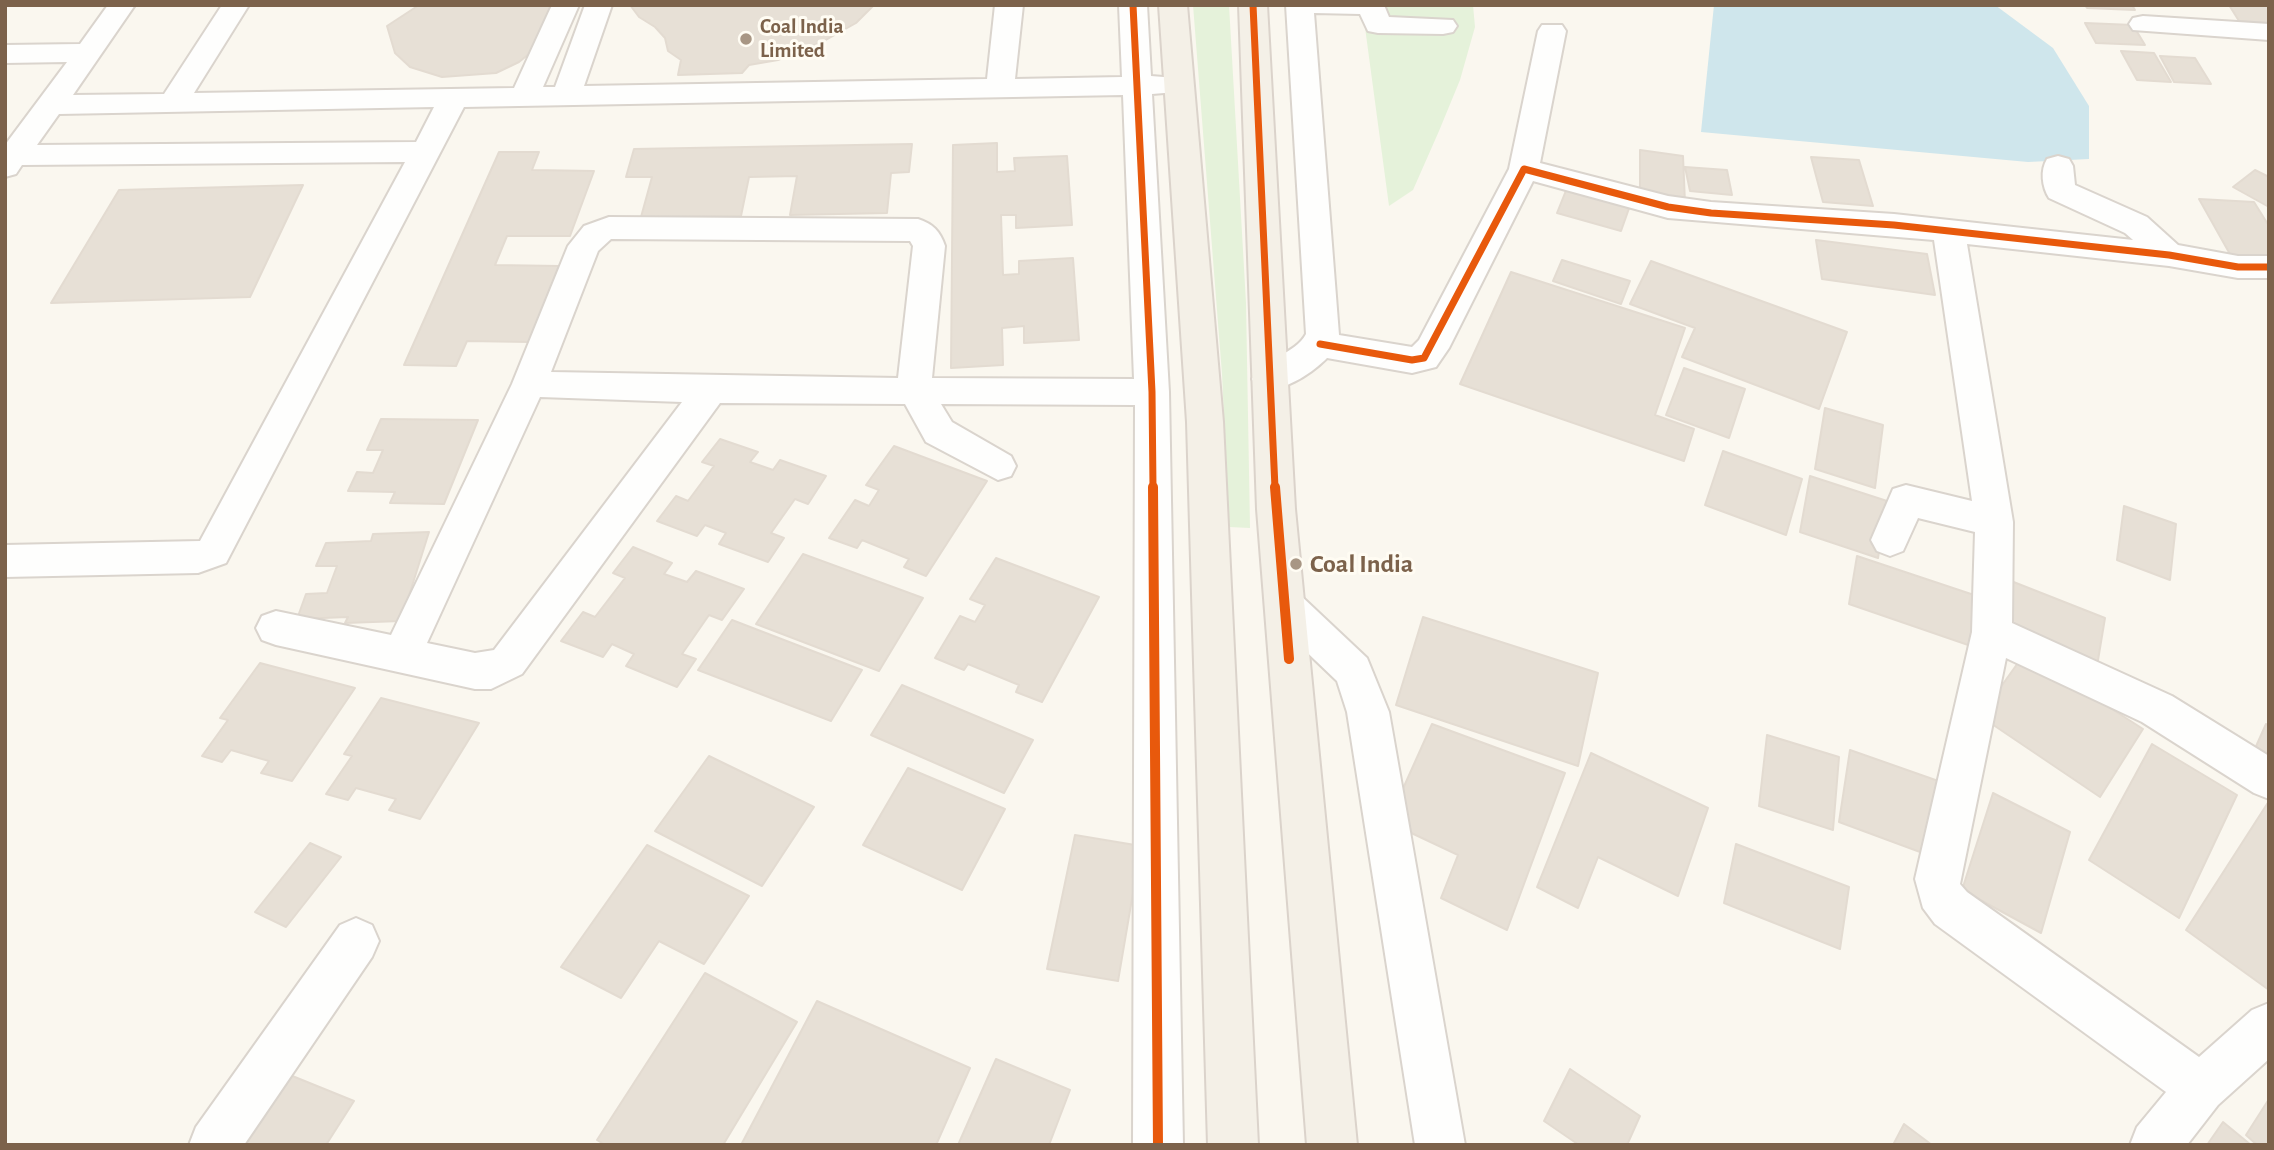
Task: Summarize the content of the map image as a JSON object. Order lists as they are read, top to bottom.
{
  "places": ["Coal India Limited", "Coal India"]
}
